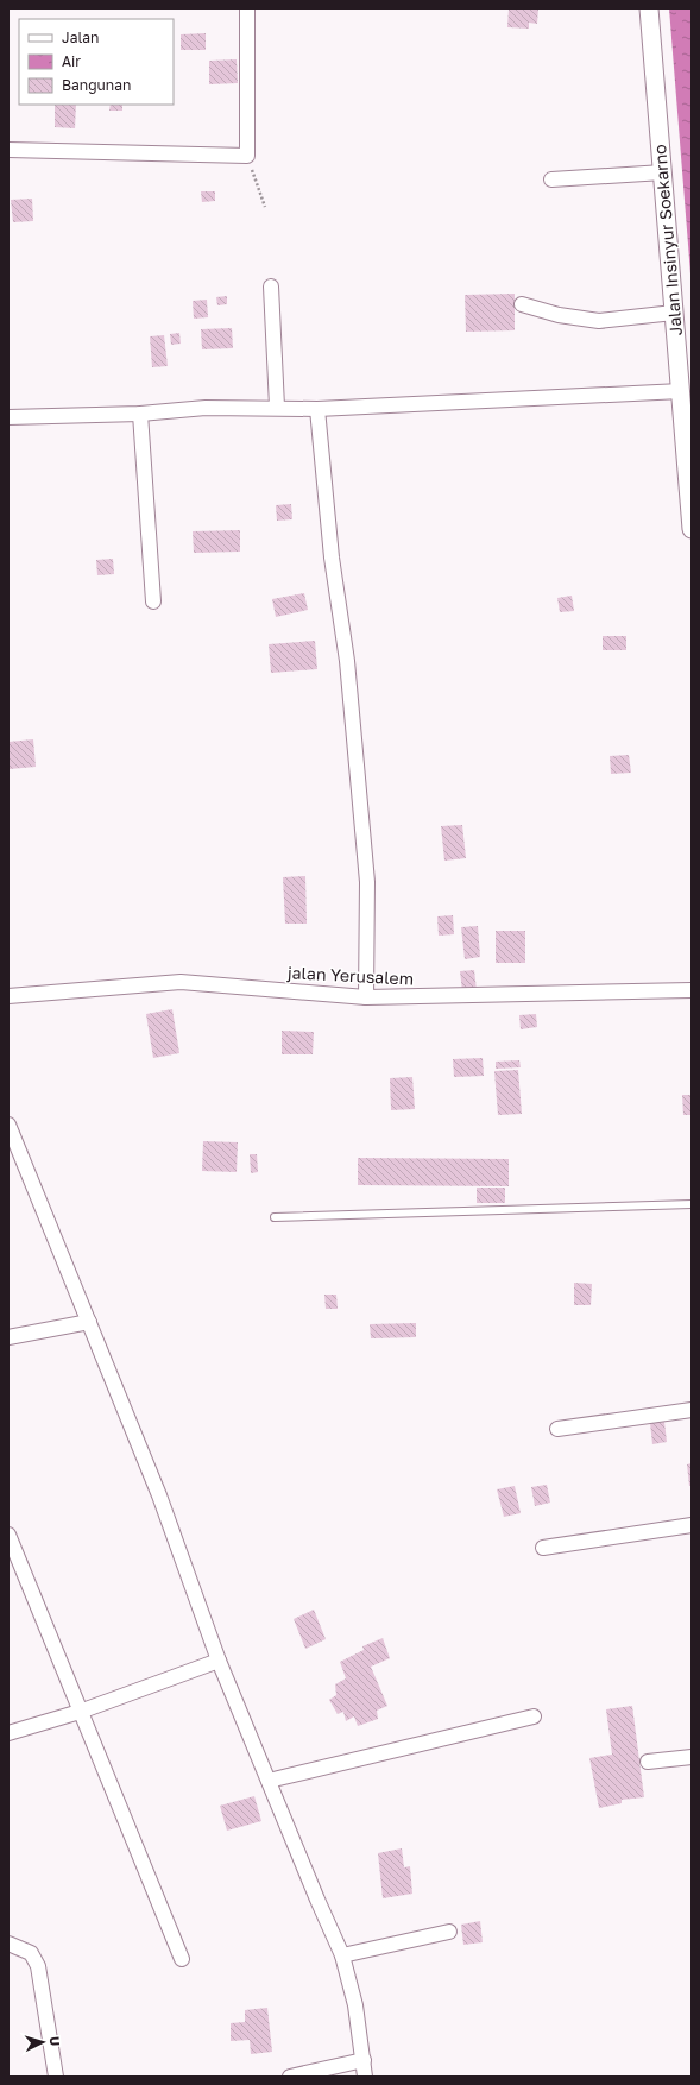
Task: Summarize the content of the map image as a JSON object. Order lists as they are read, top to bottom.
{
  "streets": {
    "street": ["Jalan Insinyur Soekarno", "jalan Yerusalem"]
  },
  "legend": ["Jalan", "Air", "Bangunan"],
  "north": "right"
}
